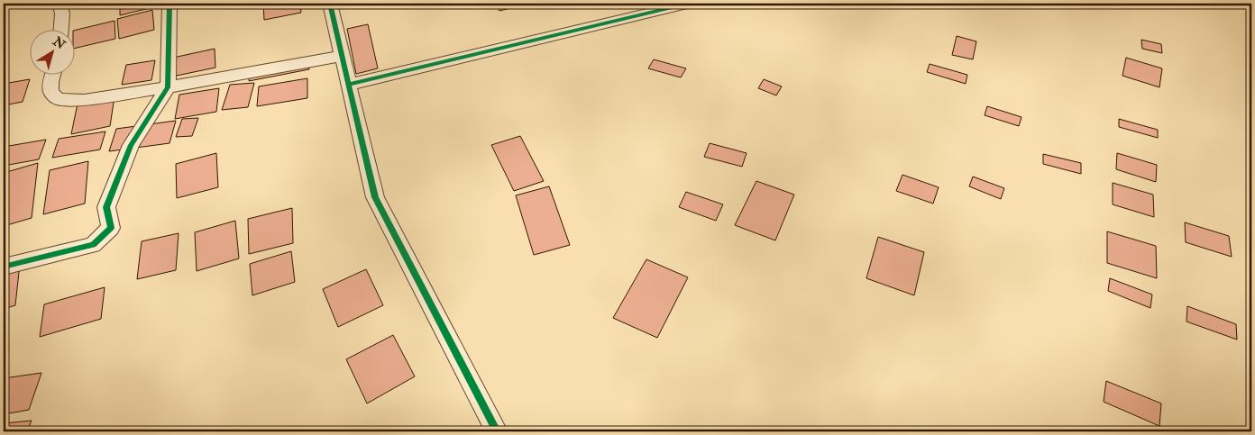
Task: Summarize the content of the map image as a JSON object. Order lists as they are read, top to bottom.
{
  "north": "top right"
}
